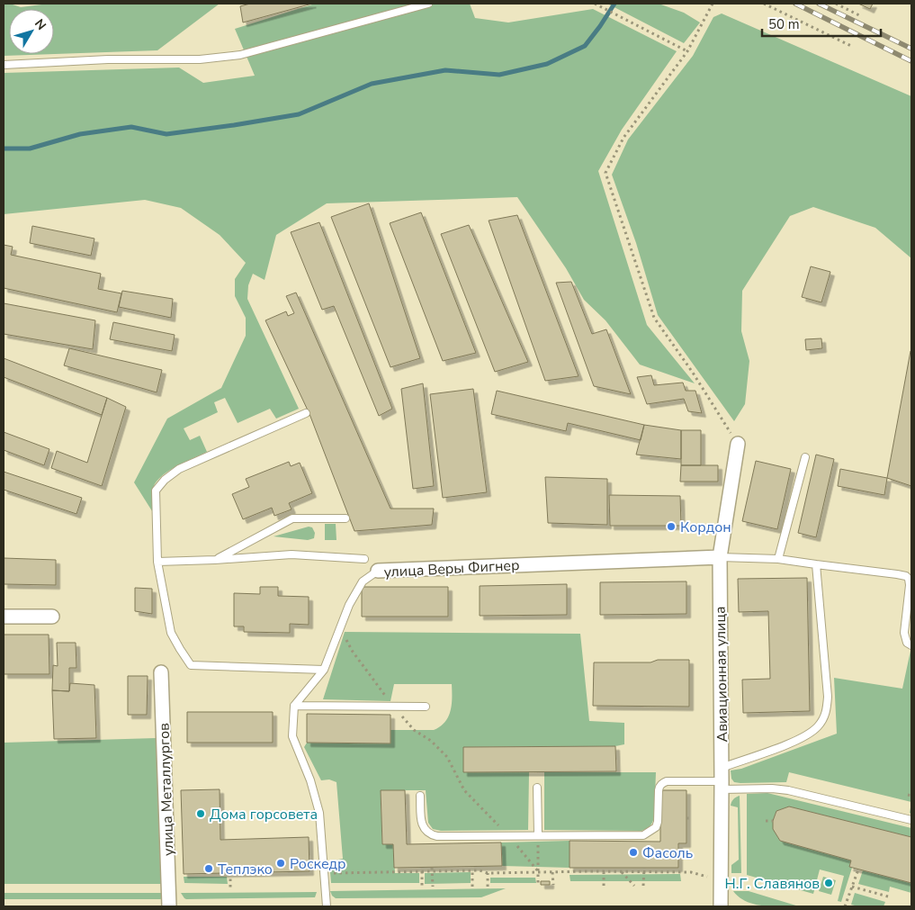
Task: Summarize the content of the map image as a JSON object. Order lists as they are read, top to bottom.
{
  "streets": {
    "street": ["улица Веры Фигнер", "Авиационная улица", "улица Металлургов"]
  },
  "crossings": [
    ["улица Веры Фигнер", "Авиационная улица"]
  ],
  "places": [
    "Кордон",
    "Дома горсовета",
    "Фасоль",
    "Роскедр",
    "Теплэко",
    "Н.Г. Славянов"
  ],
  "scale_bar": "50 m",
  "north": "top right"
}
